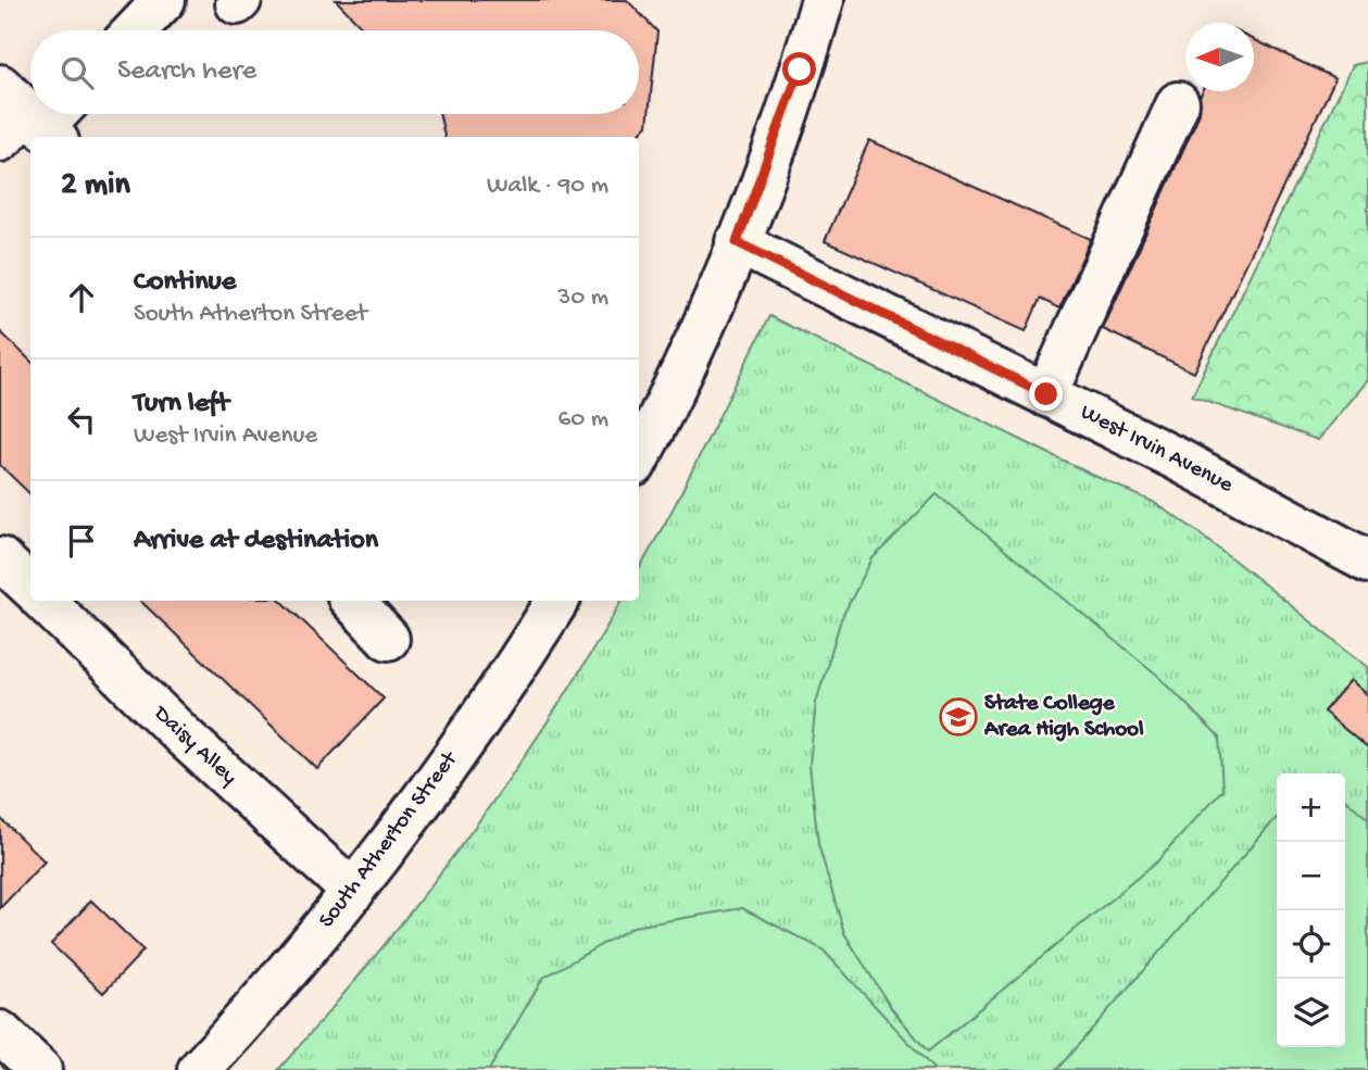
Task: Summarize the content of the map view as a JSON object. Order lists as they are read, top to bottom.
{
  "streets": {
    "main road": ["West Irvin Avenue", "Daisy Alley", "South Atherton Street"]
  },
  "crossings": [
    ["Daisy Alley", "South Atherton Street"]
  ],
  "places": {
    "school or university": ["State College Area High School"]
  },
  "north": "left",
  "page": {
    "search": "Search here",
    "heading": ["2 min", "Walk · 90 m"],
    "list": [
      ["Continue", "South Atherton Street", "30 m"],
      ["Turn left", "West Irvin Avenue", "60 m"],
      "Arrive at destination"
    ],
    "map_buttons": ["+", "−"]
  }
}
